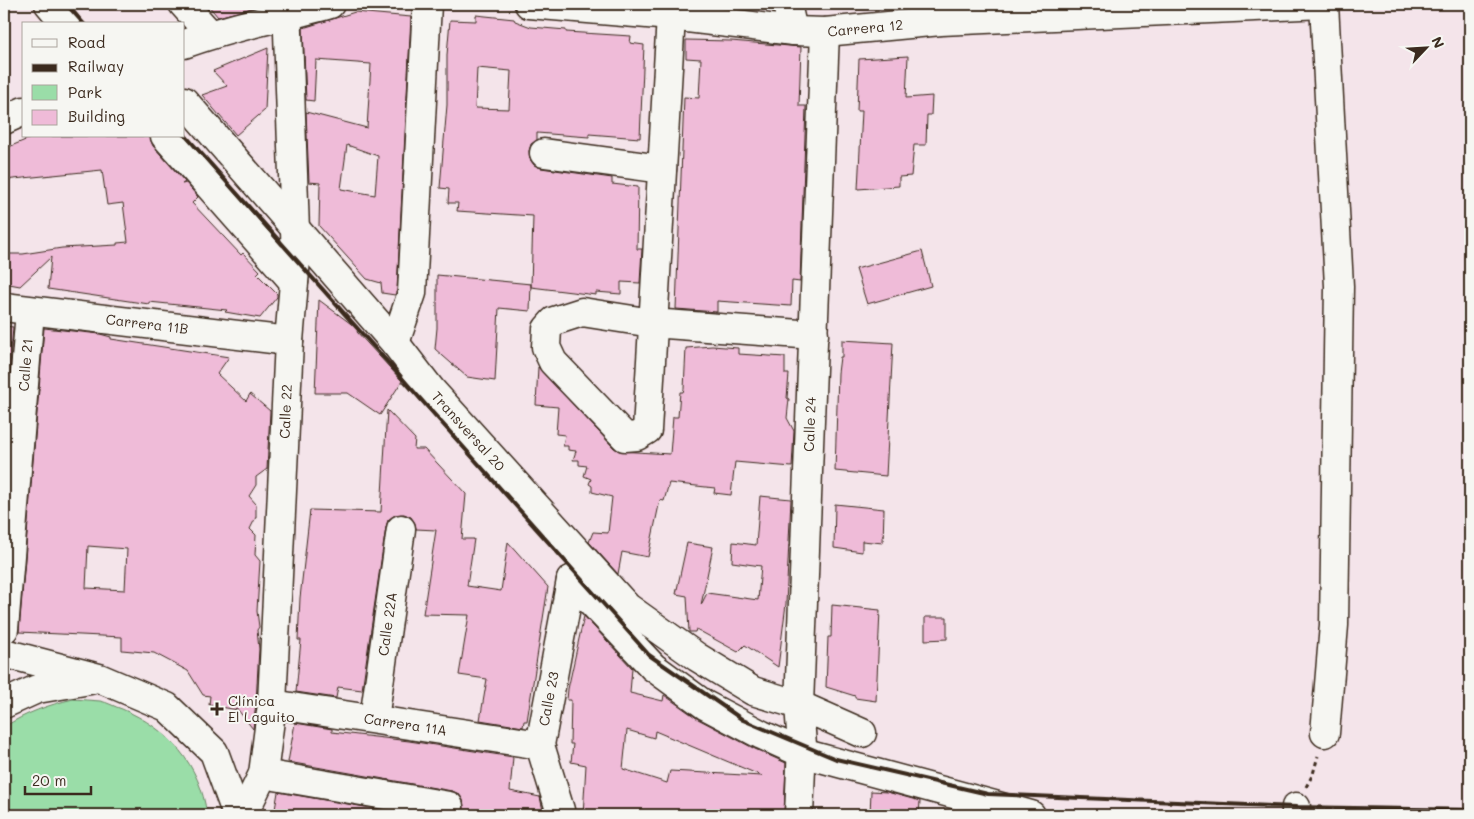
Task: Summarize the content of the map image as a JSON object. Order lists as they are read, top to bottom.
{
  "streets": {
    "street": [
      "Carrera 12",
      "Carrera 11B",
      "Calle 21",
      "Calle 22",
      "Calle 24",
      "Transversal 20",
      "Calle 22A",
      "Calle 23",
      "Carrera 11A"
    ]
  },
  "crossings": [
    ["Carrera 12", "Calle 24"],
    ["Carrera 11B", "Calle 21"],
    ["Carrera 11B", "Calle 22"],
    ["Calle 22", "Transversal 20"],
    ["Calle 22", "Carrera 11A"],
    ["Calle 24", "Transversal 20"],
    ["Calle 24", "Calle 23"],
    ["Calle 22A", "Carrera 11A"],
    ["Calle 23", "Carrera 11A"]
  ],
  "places": {
    "health": ["Clínica El Laguito"]
  },
  "legend": [
    "Road",
    "Railway",
    "Park",
    "Building"
  ],
  "scale_bar": "20 m",
  "north": "top right"
}
